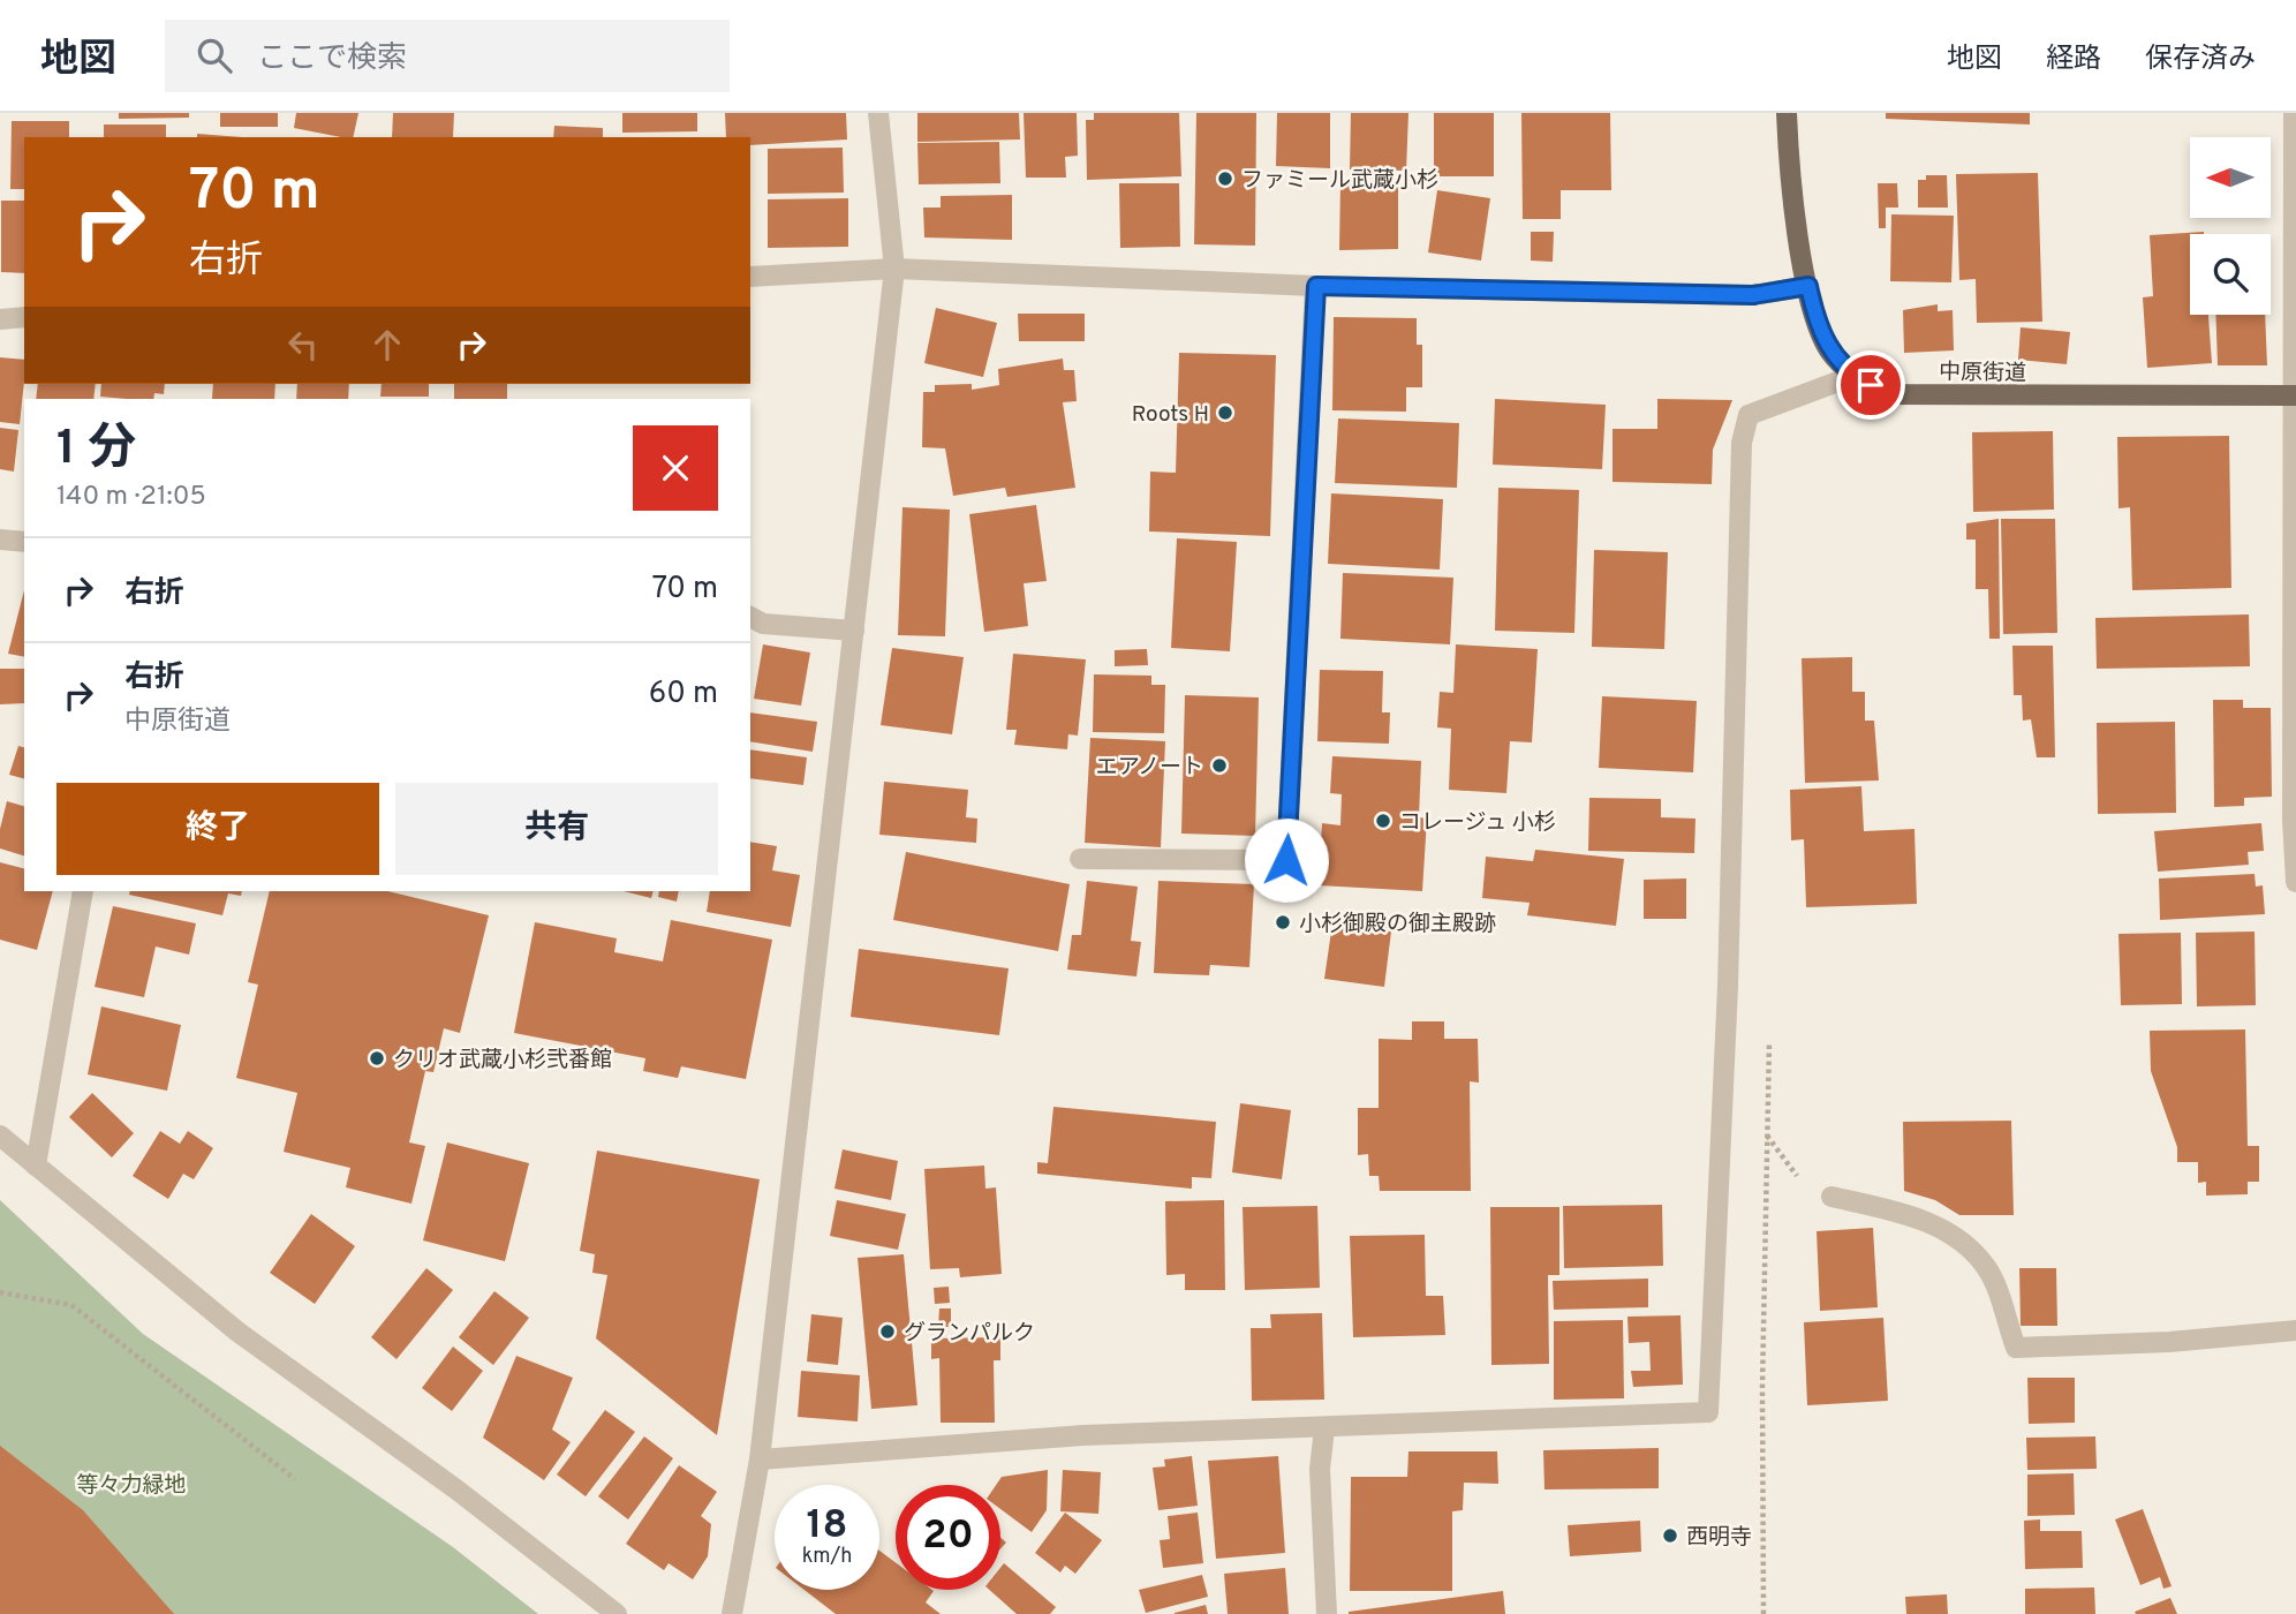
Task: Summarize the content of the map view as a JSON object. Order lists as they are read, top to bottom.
{
  "streets": {
    "main road": ["中原街道"]
  },
  "parks": ["等々力緑地"],
  "places": [
    "ファミール武蔵小杉",
    "Roots H",
    "エアノート",
    "コレージュ 小杉",
    "小杉御殿の御主殿跡",
    "クリオ武蔵小杉弐番館",
    "グランパルク",
    "西明寺"
  ],
  "north": "left",
  "page": {
    "header": "地図",
    "search": "ここで検索",
    "nav": ["地図", "経路", "保存済み"],
    "turn": ["70 m", "右折"],
    "heading": ["1 分", "140 m · 21:05"],
    "list": [
      {
        "name": "右折",
        "value": "70 m"
      },
      {
        "name": "右折",
        "note": "中原街道",
        "value": "60 m"
      }
    ],
    "buttons": ["終了", "共有"],
    "speed": "18 km/h",
    "limit": "20"
  }
}
